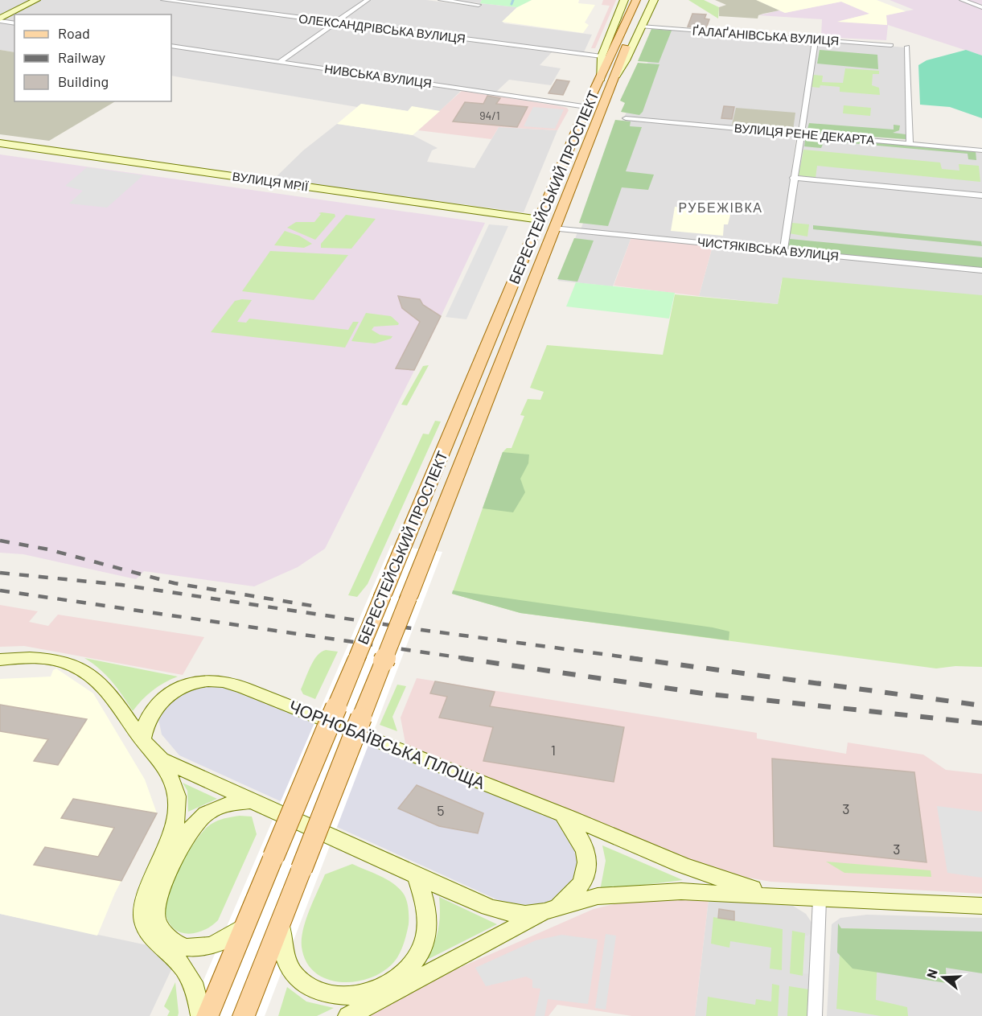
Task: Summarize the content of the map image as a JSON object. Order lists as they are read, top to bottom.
{
  "streets": {
    "main road": ["ВУЛИЦЯ МРІЇ", "БЕРЕСТЕЙСЬКИЙ ПРОСПЕКТ", "ЧОРНОБАЇВСЬКА ПЛОЩА"],
    "street": [
      "ОЛЕКСАНДРІВСЬКА ВУЛИЦЯ",
      "ҐАЛАҐАНІВСЬКА ВУЛИЦЯ",
      "НИВСЬКА ВУЛИЦЯ",
      "ВУЛИЦЯ РЕНЕ ДЕКАРТА",
      "ЧИСТЯКІВСЬКА ВУЛИЦЯ"
    ]
  },
  "crossings": [
    ["ОЛЕКСАНДРІВСЬКА ВУЛИЦЯ", "БЕРЕСТЕЙСЬКИЙ ПРОСПЕКТ"],
    ["ҐАЛАҐАНІВСЬКА ВУЛИЦЯ", "БЕРЕСТЕЙСЬКИЙ ПРОСПЕКТ"],
    ["НИВСЬКА ВУЛИЦЯ", "БЕРЕСТЕЙСЬКИЙ ПРОСПЕКТ"],
    ["ВУЛИЦЯ МРІЇ", "БЕРЕСТЕЙСЬКИЙ ПРОСПЕКТ"],
    ["БЕРЕСТЕЙСЬКИЙ ПРОСПЕКТ", "ЧИСТЯКІВСЬКА ВУЛИЦЯ"]
  ],
  "districts": ["РУБЕЖІВКА"],
  "house_numbers": [
    "94/1",
    "1",
    "3",
    "5",
    "3"
  ],
  "legend": ["Road", "Railway", "Building"],
  "north": "left"
}
